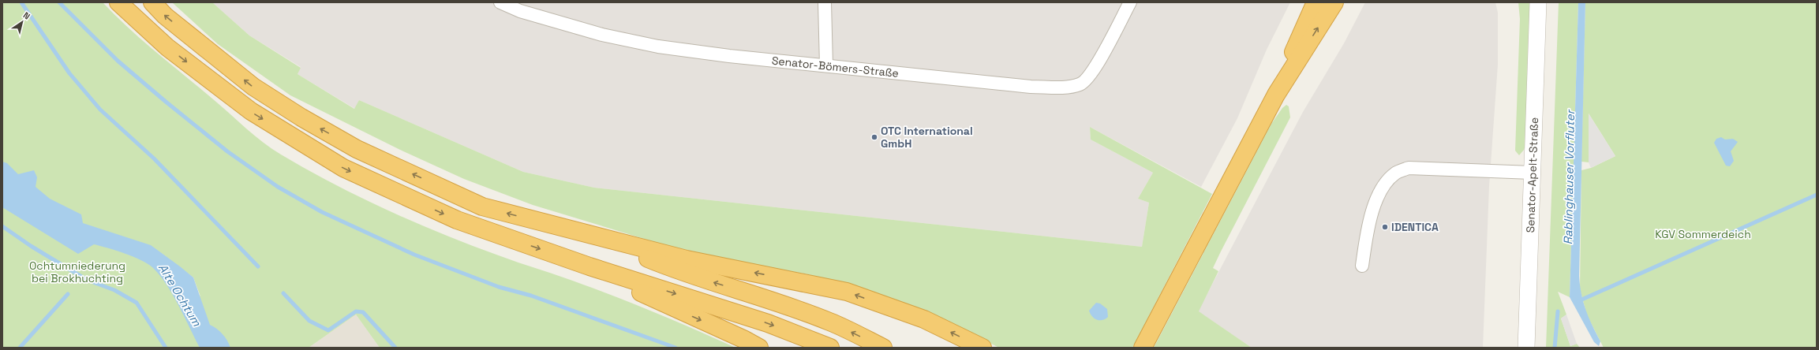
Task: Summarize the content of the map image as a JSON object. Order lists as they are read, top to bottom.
{
  "streets": {
    "street": ["Senator-Bömers-Straße", "Senator-Apelt-Straße"]
  },
  "water": ["Rablinghauser Vorfluter", "Alte Ochtum"],
  "parks": ["KGV Sommerdeich", "Ochtumniederung bei Brokhuchting"],
  "places": ["OTC International GmbH", "IDENTICA"],
  "north": "top right"
}
